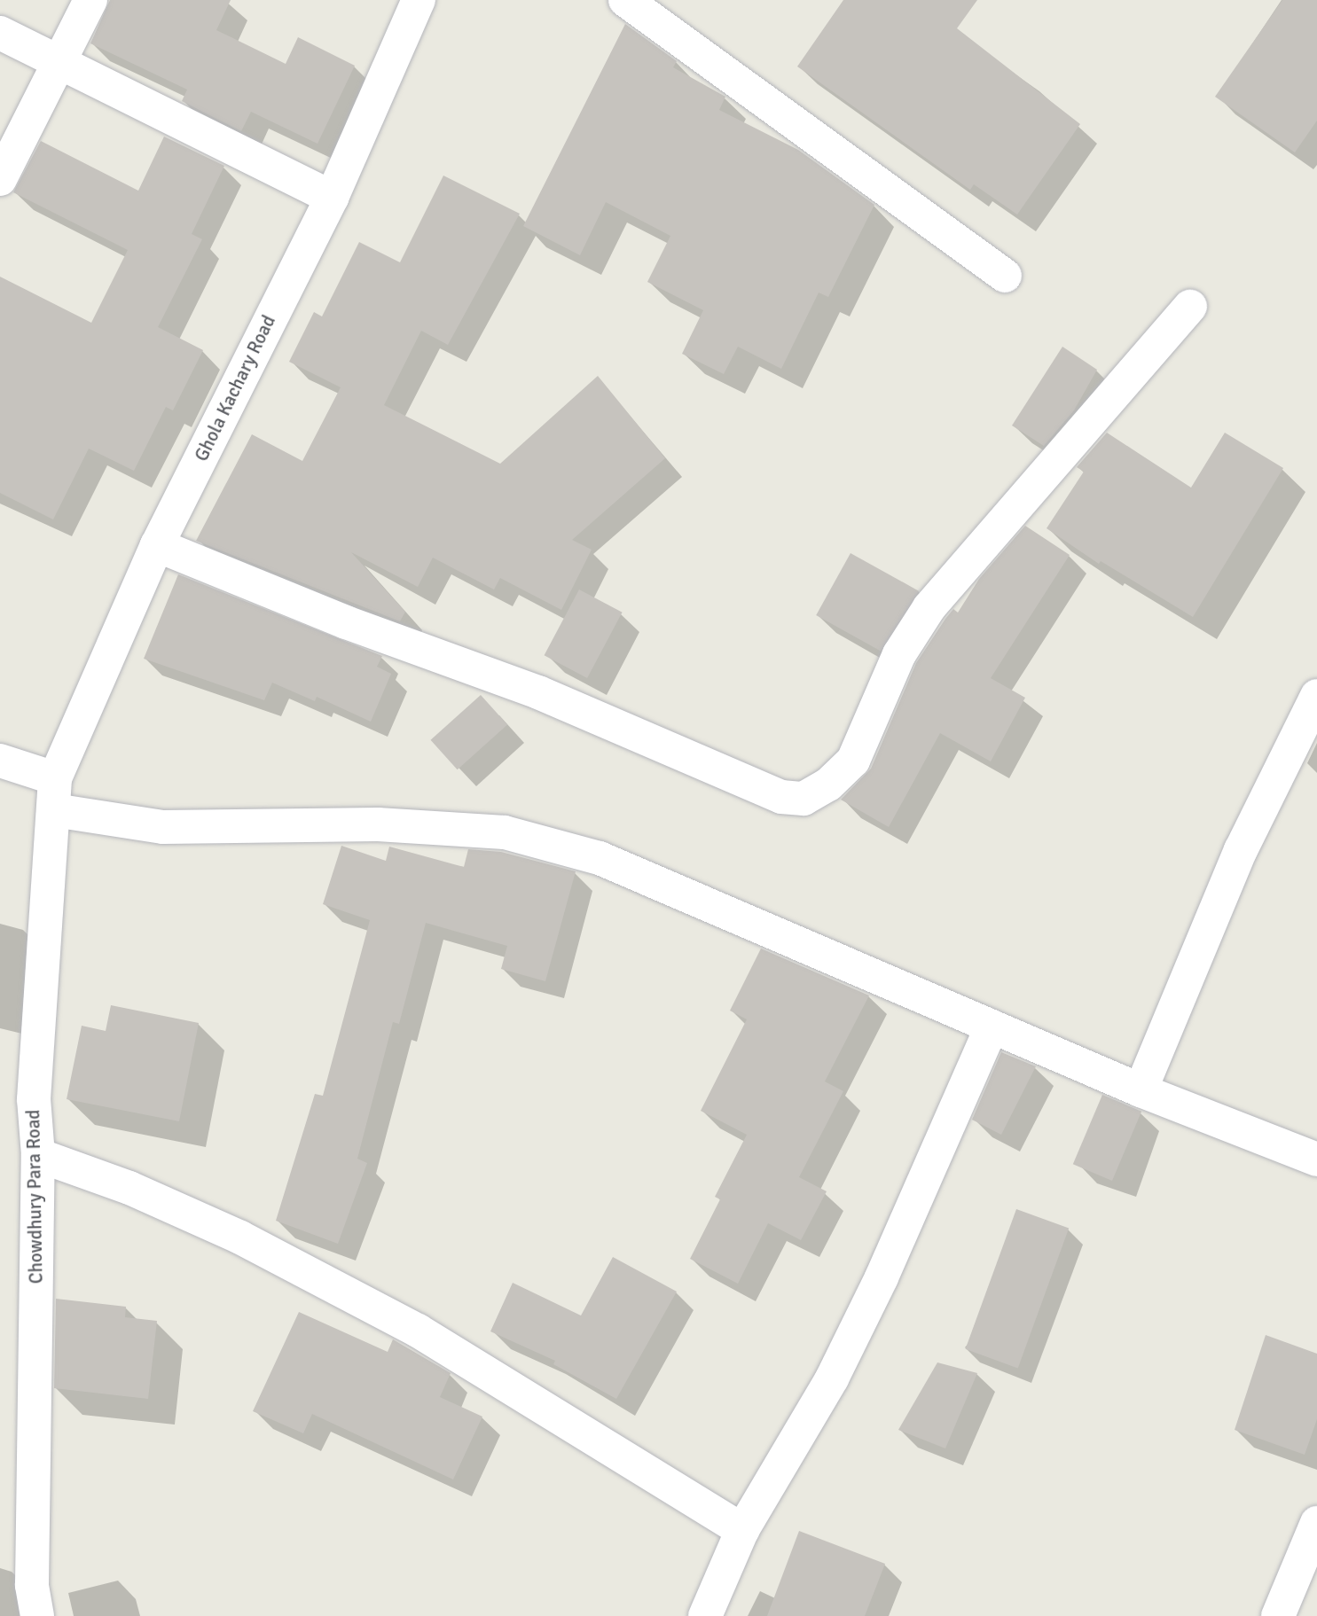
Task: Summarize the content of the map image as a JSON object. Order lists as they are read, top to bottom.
{
  "streets": {
    "street": ["Ghola Kachary Road", "Chowdhury Para Road"]
  },
  "crossings": [
    ["Ghola Kachary Road", "Chowdhury Para Road"]
  ]
}
